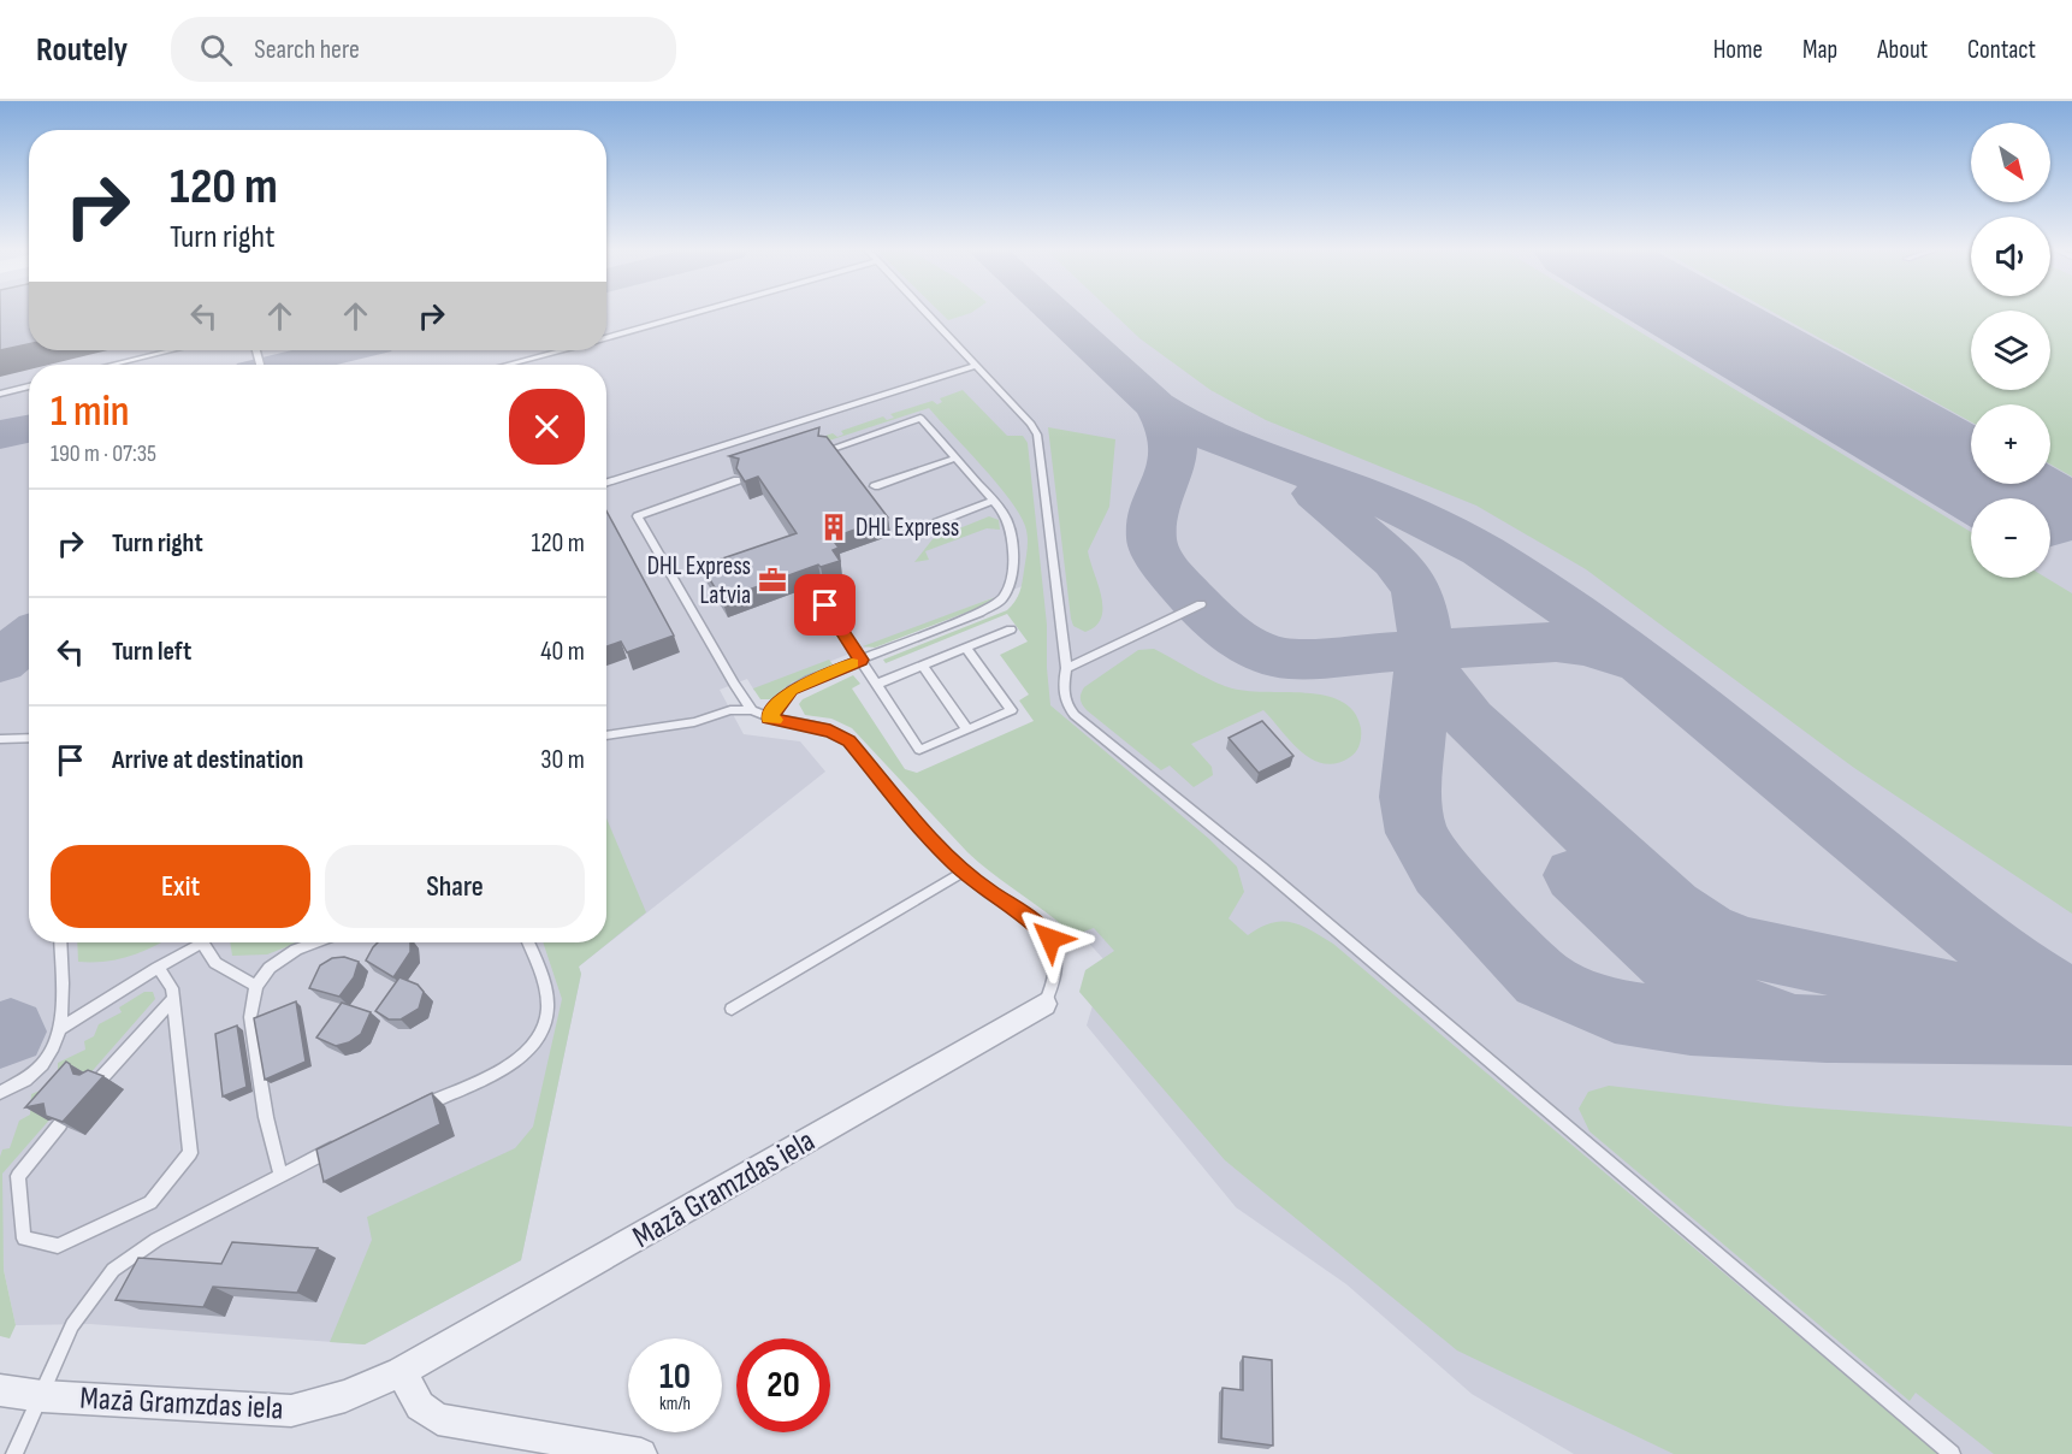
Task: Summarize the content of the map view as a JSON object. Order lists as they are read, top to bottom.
{
  "streets": {
    "street": ["Mazā Gramzdas iela"]
  },
  "places": {
    "building": ["DHL Express"],
    "office": ["DHL Express Latvia"]
  },
  "north": "bottom right",
  "page": {
    "header": "Routely",
    "search": "Search here",
    "nav": [
      "Home",
      "Map",
      "About",
      "Contact"
    ],
    "map_buttons": ["+", "−"],
    "turn": ["120 m", "Turn right"],
    "heading": ["1 min", "190 m · 07:35"],
    "list": [
      {
        "name": "Turn right",
        "value": "120 m"
      },
      {
        "name": "Turn left",
        "value": "40 m"
      },
      {
        "name": "Arrive at destination",
        "value": "30 m"
      }
    ],
    "buttons": ["Exit", "Share"],
    "speed": "10 km/h",
    "limit": "20"
  }
}
